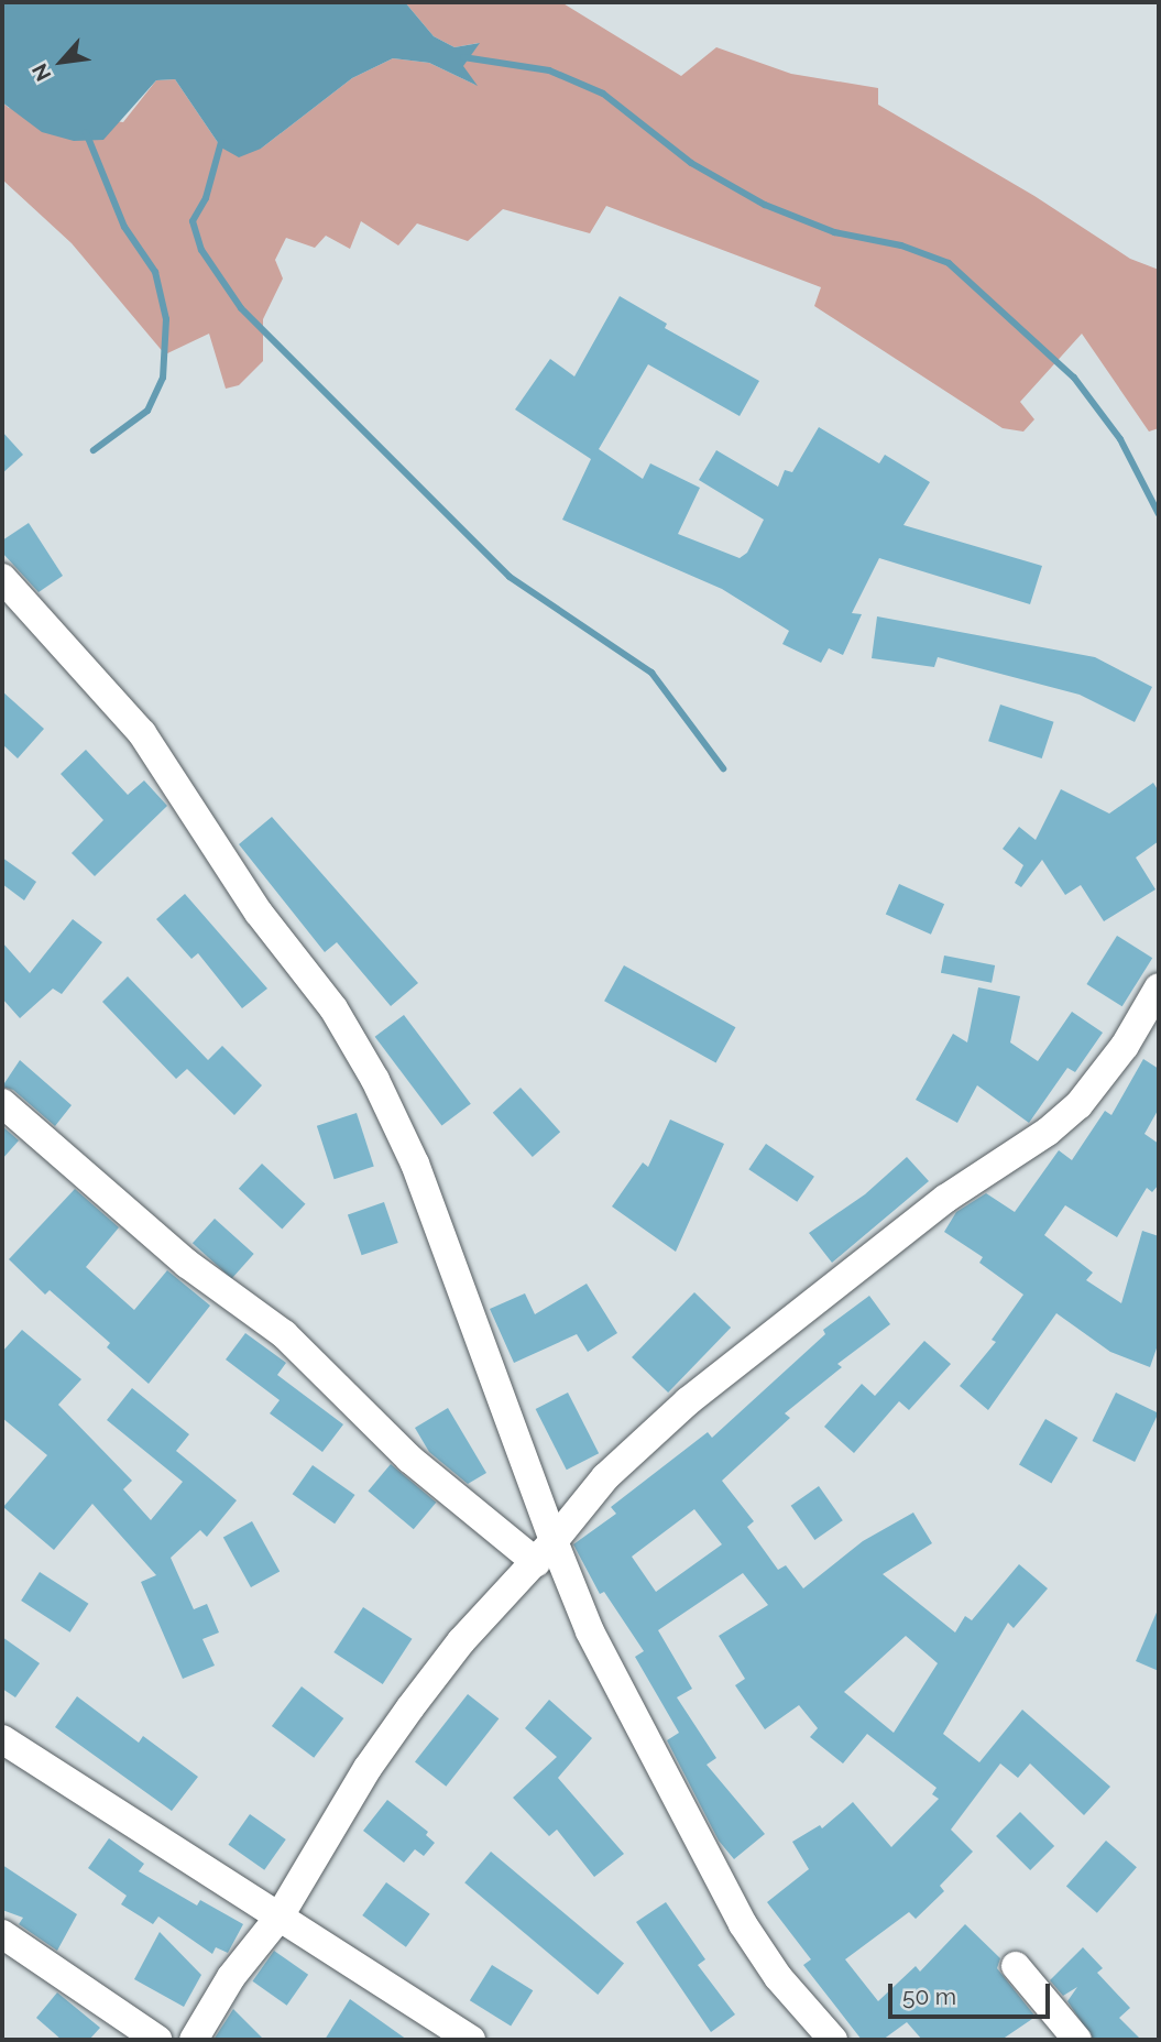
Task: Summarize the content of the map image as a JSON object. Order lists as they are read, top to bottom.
{
  "scale_bar": "50 m",
  "north": "bottom left"
}
